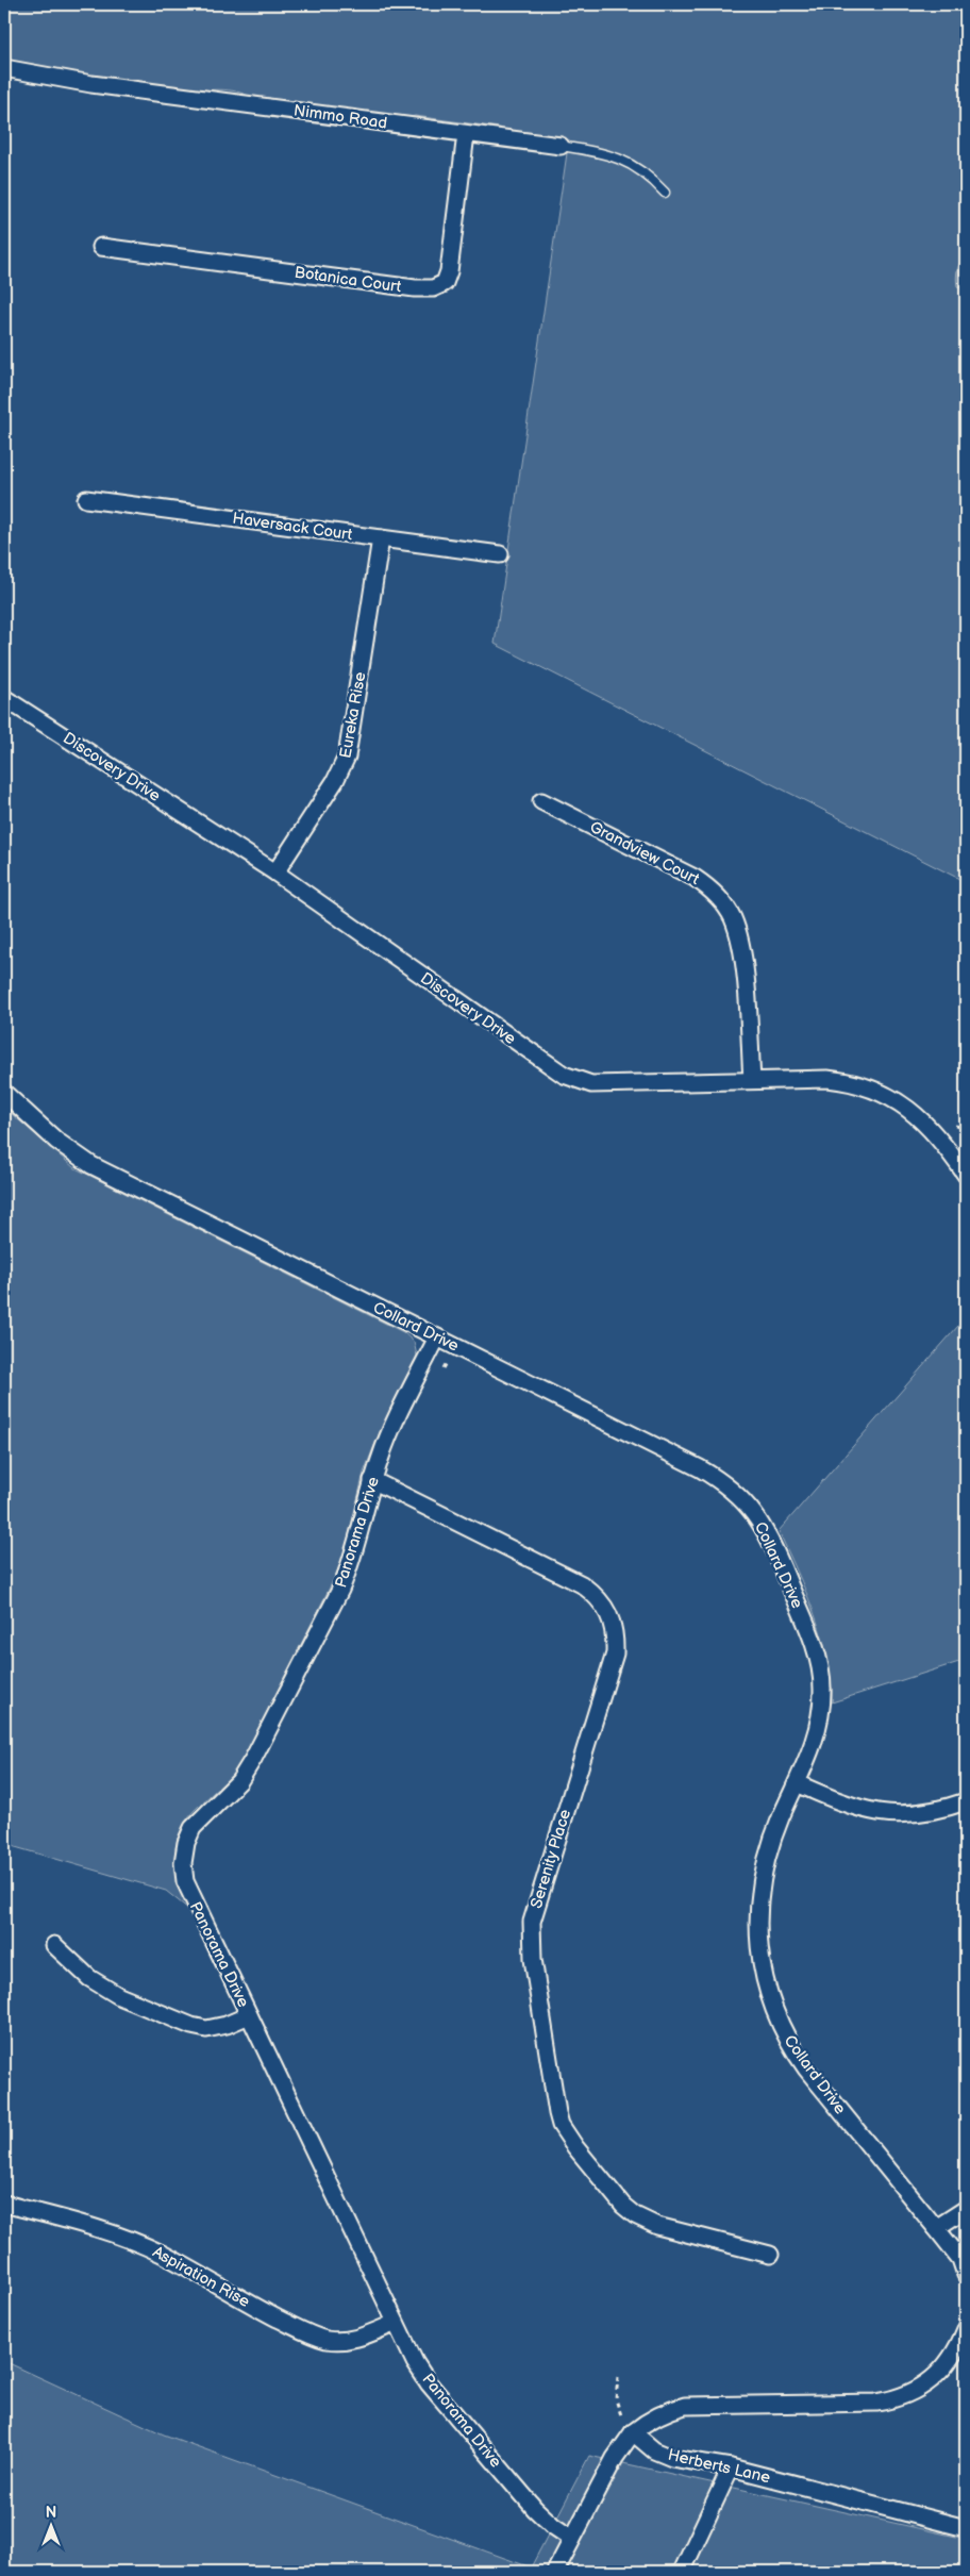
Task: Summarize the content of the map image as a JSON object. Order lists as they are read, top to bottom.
{
  "streets": {
    "street": [
      "Nimmo Road",
      "Botanica Court",
      "Haversack Court",
      "Eureka Rise",
      "Discovery Drive",
      "Grandview Court",
      "Collard Drive",
      "Panorama Drive",
      "Serenity Place",
      "Aspiration Rise",
      "Herberts Lane"
    ]
  },
  "crossings": [
    ["Nimmo Road", "Botanica Court"],
    ["Haversack Court", "Eureka Rise"],
    ["Eureka Rise", "Discovery Drive"],
    ["Discovery Drive", "Grandview Court"],
    ["Collard Drive", "Panorama Drive"],
    ["Panorama Drive", "Serenity Place"],
    ["Panorama Drive", "Aspiration Rise"]
  ],
  "north": "top"
}
